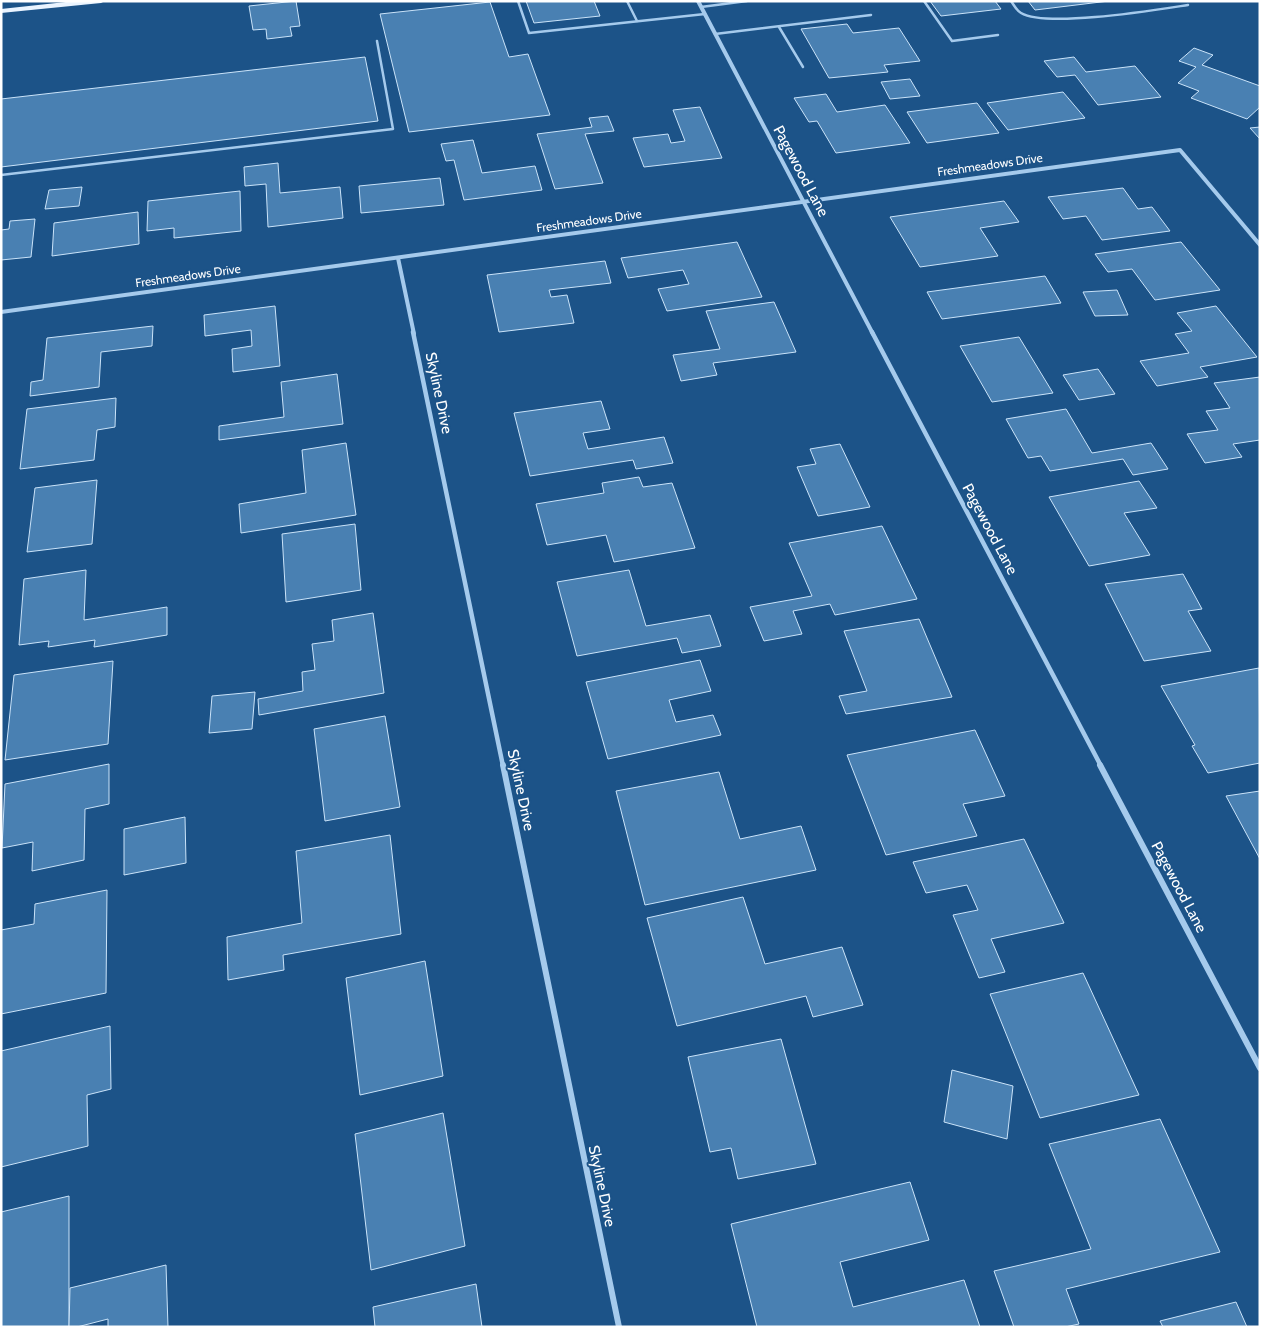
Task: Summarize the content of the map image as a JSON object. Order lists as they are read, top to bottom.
{
  "streets": {
    "street": ["Freshmeadows Drive", "Pagewood Lane", "Skyline Drive"]
  },
  "crossings": [
    ["Freshmeadows Drive", "Pagewood Lane"],
    ["Freshmeadows Drive", "Skyline Drive"]
  ]
}
